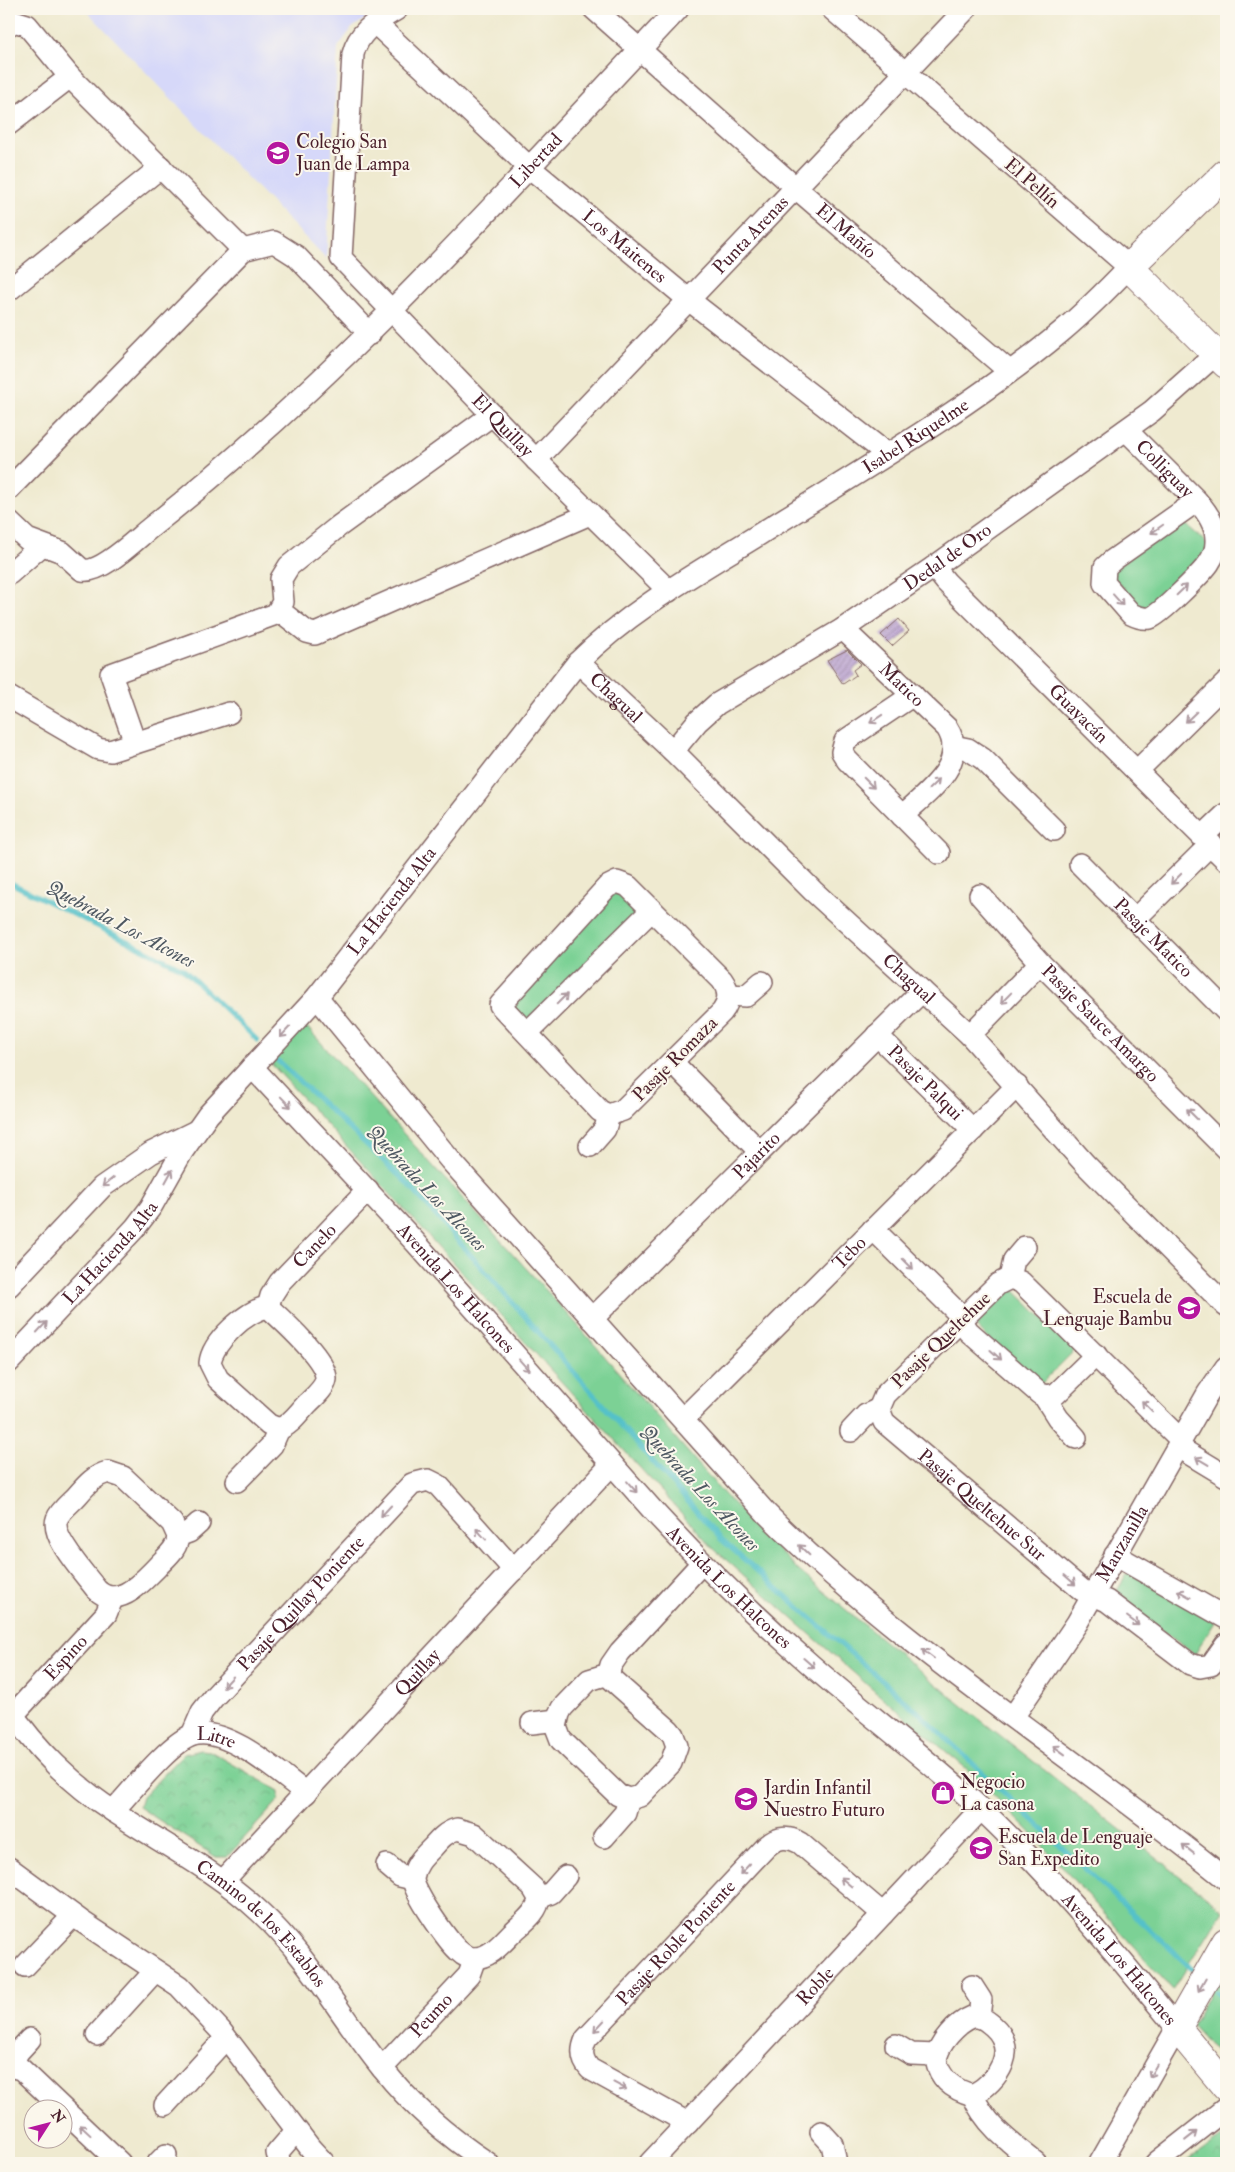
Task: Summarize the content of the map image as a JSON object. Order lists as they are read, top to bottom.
{
  "streets": {
    "street": [
      "Libertad",
      "El Pellín",
      "El Mañío",
      "Punta Arenas",
      "Los Maitenes",
      "El Quillay",
      "Isabel Riquelme",
      "Colliguay",
      "Dedal de Oro",
      "Matico",
      "Chagual",
      "Guayacán",
      "La Hacienda Alta",
      "Pasaje Matico",
      "Pasaje Sauce Amargo",
      "Pasaje Romaza",
      "Pasaje Palqui",
      "Pajarito",
      "Canelo",
      "Tebo",
      "Avenida Los Halcones",
      "Pasaje Queltehue",
      "Pasaje Queltehue Sur",
      "Manzanilla",
      "Pasaje Quillay Poniente",
      "Espino",
      "Quillay",
      "Litre",
      "Camino de los Establos",
      "Pasaje Roble Poniente",
      "Roble",
      "Peumo"
    ]
  },
  "crossings": [
    ["Libertad", "El Mañío"],
    ["Libertad", "Los Maitenes"],
    ["Libertad", "El Quillay"],
    ["El Pellín", "Punta Arenas"],
    ["El Pellín", "Isabel Riquelme"],
    ["El Pellín", "Dedal de Oro"],
    ["El Mañío", "Punta Arenas"],
    ["El Mañío", "Isabel Riquelme"],
    ["Punta Arenas", "Los Maitenes"],
    ["Punta Arenas", "El Quillay"],
    ["Los Maitenes", "El Quillay"],
    ["Los Maitenes", "Isabel Riquelme"],
    ["El Quillay", "Isabel Riquelme"],
    ["Isabel Riquelme", "Chagual"],
    ["Isabel Riquelme", "La Hacienda Alta"],
    ["Colliguay", "Dedal de Oro"],
    ["Dedal de Oro", "Matico"],
    ["Dedal de Oro", "Chagual"],
    ["Dedal de Oro", "Guayacán"],
    ["Chagual", "La Hacienda Alta"],
    ["Chagual", "Pajarito"],
    ["Chagual", "Tebo"],
    ["La Hacienda Alta", "Avenida Los Halcones"],
    ["Pasaje Palqui", "Pajarito"],
    ["Pasaje Palqui", "Tebo"],
    ["Canelo", "Avenida Los Halcones"],
    ["Avenida Los Halcones", "Quillay"],
    ["Avenida Los Halcones", "Roble"],
    ["Pasaje Queltehue", "Pasaje Queltehue Sur"],
    ["Pasaje Queltehue Sur", "Manzanilla"],
    ["Pasaje Quillay Poniente", "Quillay"],
    ["Pasaje Quillay Poniente", "Litre"],
    ["Espino", "Camino de los Establos"],
    ["Quillay", "Litre"],
    ["Quillay", "Camino de los Establos"],
    ["Litre", "Camino de los Establos"],
    ["Camino de los Establos", "Peumo"],
    ["Pasaje Roble Poniente", "Roble"]
  ],
  "one_way": ["Pasaje Sauce Amargo"],
  "water": ["Quebrada Los Alcones"],
  "places": {
    "school or university": [
      "Colegio San Juan de Lampa",
      "Escuela de Lenguaje Bambu",
      "Jardin Infantil Nuestro Futuro",
      "Escuela de Lenguaje San Expedito"
    ],
    "shop": ["Negocio La casona"]
  },
  "north": "top right"
}
